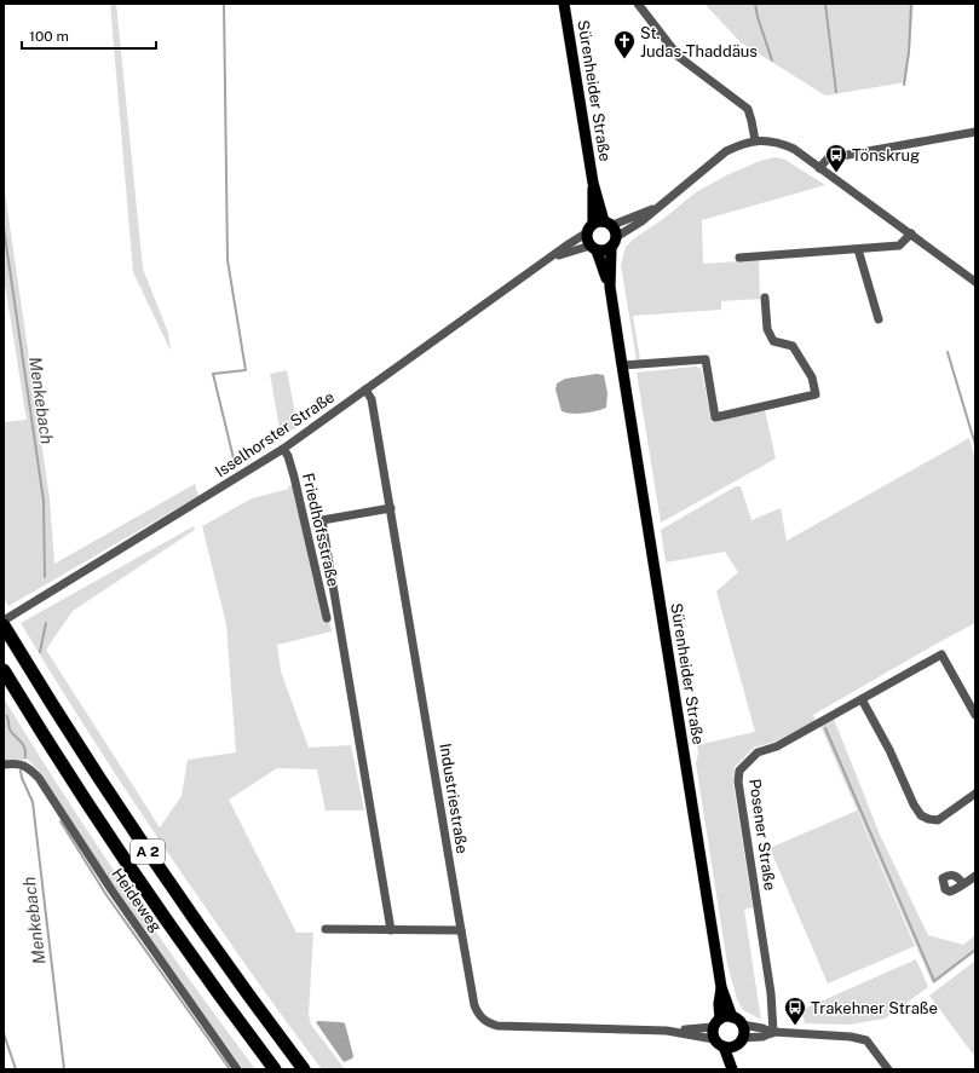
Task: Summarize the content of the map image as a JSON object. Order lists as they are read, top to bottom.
{
  "streets": {
    "highway": ["A 2"],
    "main road": ["Sürenheider Straße"],
    "street": [
      "Isselhorster Straße",
      "Friedhofsstraße",
      "Industriestraße",
      "Posener Straße",
      "Heideweg"
    ]
  },
  "crossings": [
    ["Sürenheider Straße", "Isselhorster Straße"],
    ["Sürenheider Straße", "Industriestraße"],
    ["Isselhorster Straße", "Friedhofsstraße"],
    ["Isselhorster Straße", "Industriestraße"]
  ],
  "water": ["Menkebach"],
  "places": {
    "church": ["St. Judas-Thaddäus"],
    "bus stop": ["Tönskrug", "Trakehner Straße"]
  },
  "scale_bar": "100 m"
}
